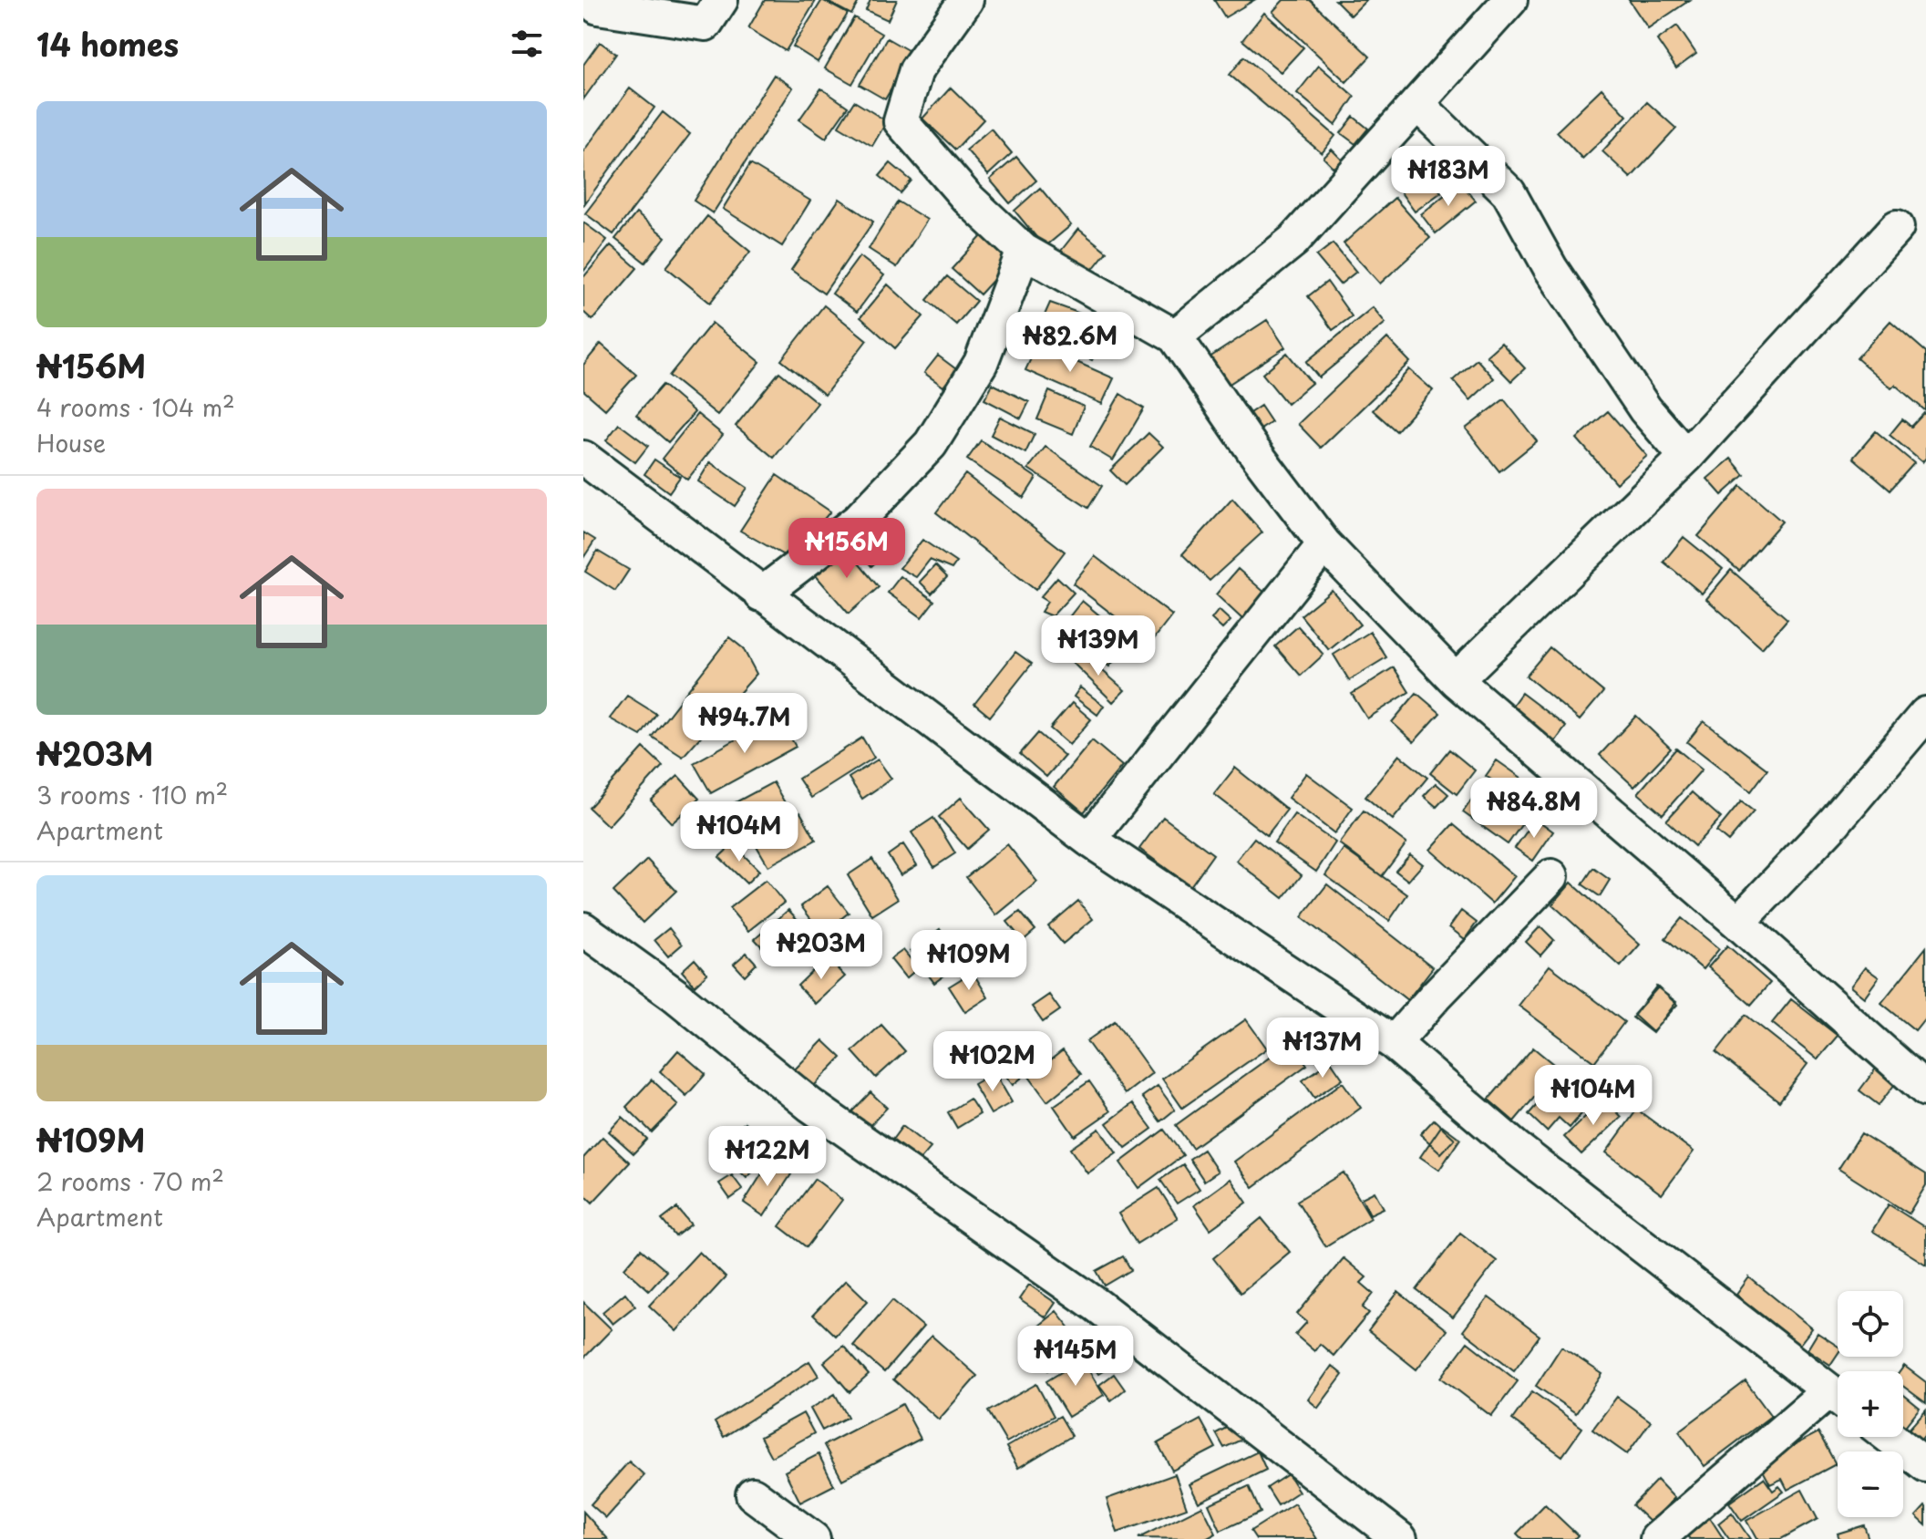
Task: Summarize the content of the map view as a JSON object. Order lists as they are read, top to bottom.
{
  "page": {
    "heading": "14 homes",
    "list": [
      {
        "name": "₦156M",
        "note": "4 rooms · 104 m² · House"
      },
      {
        "name": "₦203M",
        "note": "3 rooms · 110 m² · Apartment"
      },
      {
        "name": "₦109M",
        "note": "2 rooms · 70 m² · Apartment"
      }
    ],
    "price": [
      "₦183M",
      "₦82.6M",
      "₦156M",
      "₦139M",
      "₦94.7M",
      "₦84.8M",
      "₦104M",
      "₦203M",
      "₦109M",
      "₦137M",
      "₦102M",
      "₦104M",
      "₦122M",
      "₦145M"
    ],
    "map_buttons": ["+", "−"]
  }
}
